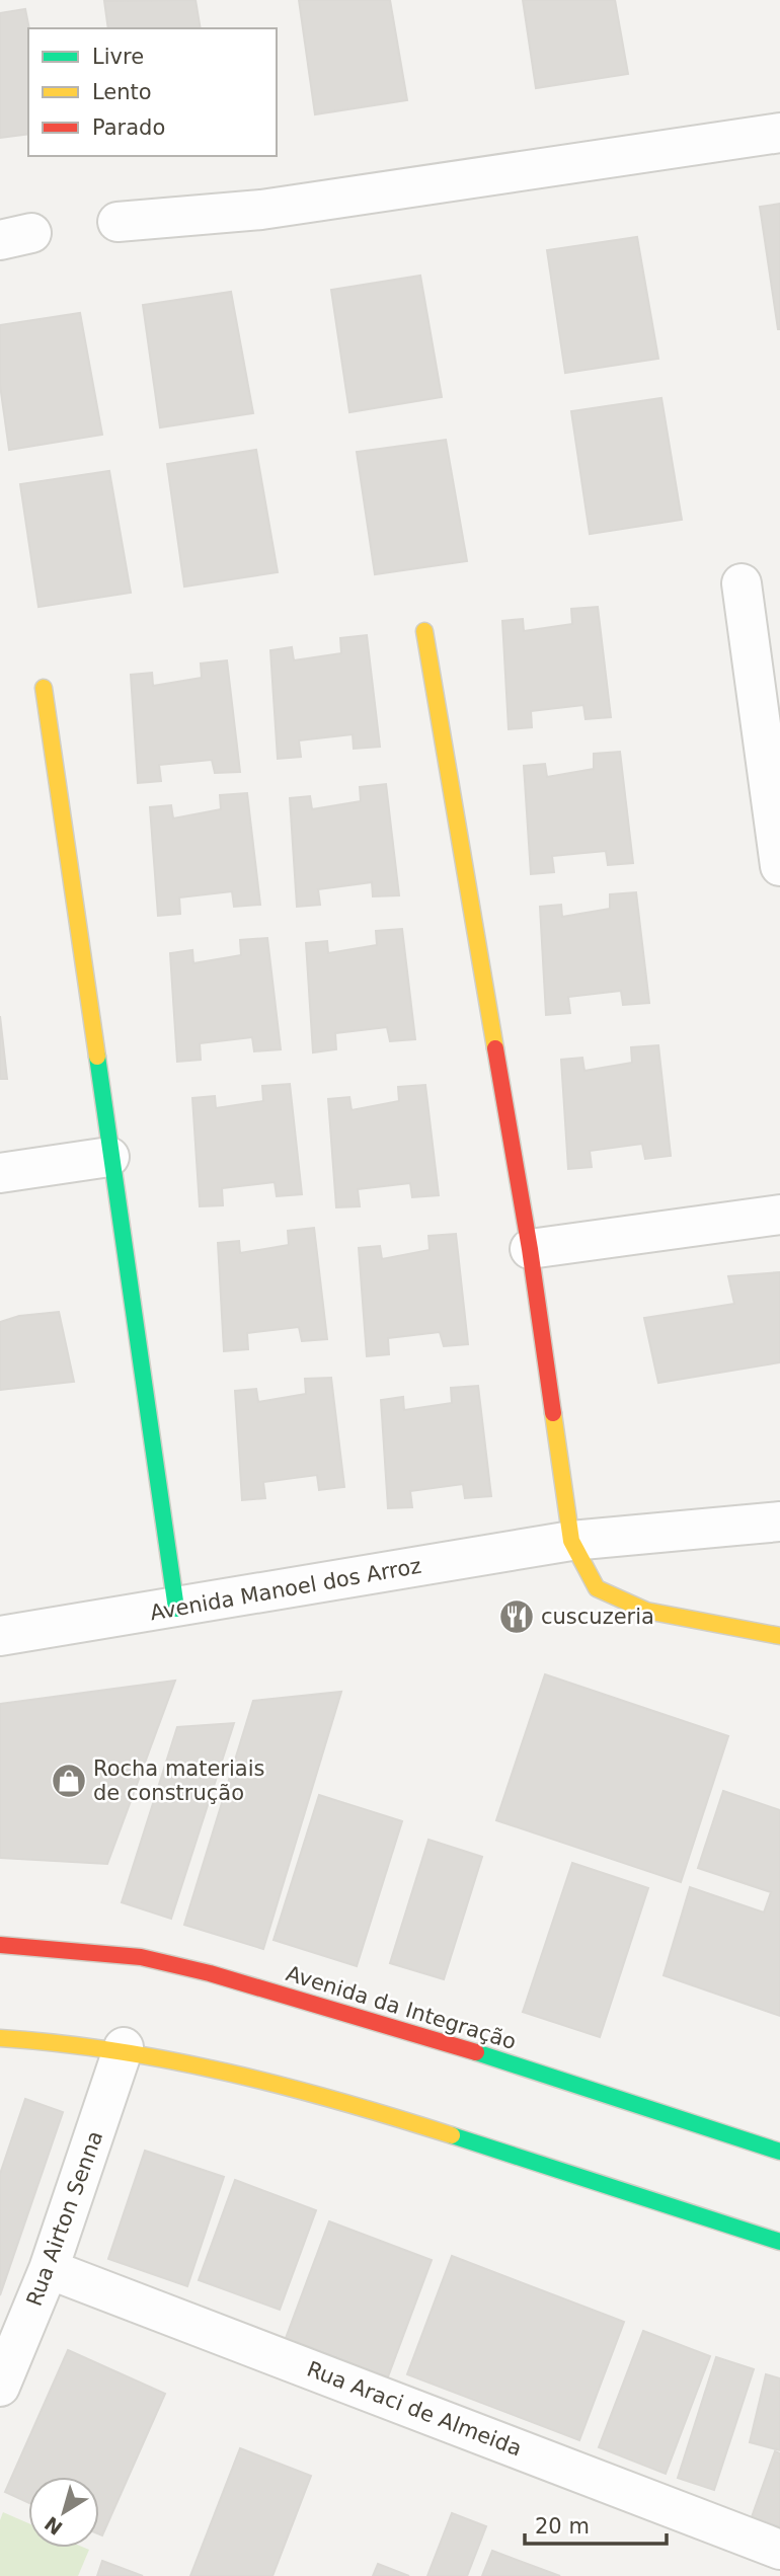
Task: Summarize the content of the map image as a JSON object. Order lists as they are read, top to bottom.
{
  "streets": {
    "street": [
      "Avenida Manoel dos Arroz",
      "Avenida da Integração",
      "Rua Airton Senna",
      "Rua Araci de Almeida"
    ]
  },
  "crossings": [
    ["Rua Airton Senna", "Rua Araci de Almeida"]
  ],
  "places": {
    "restaurant": ["cuscuzeria"],
    "shop": ["Rocha materiais de construção"]
  },
  "legend": ["Livre", "Lento", "Parado"],
  "scale_bar": "20 m",
  "north": "bottom left"
}
